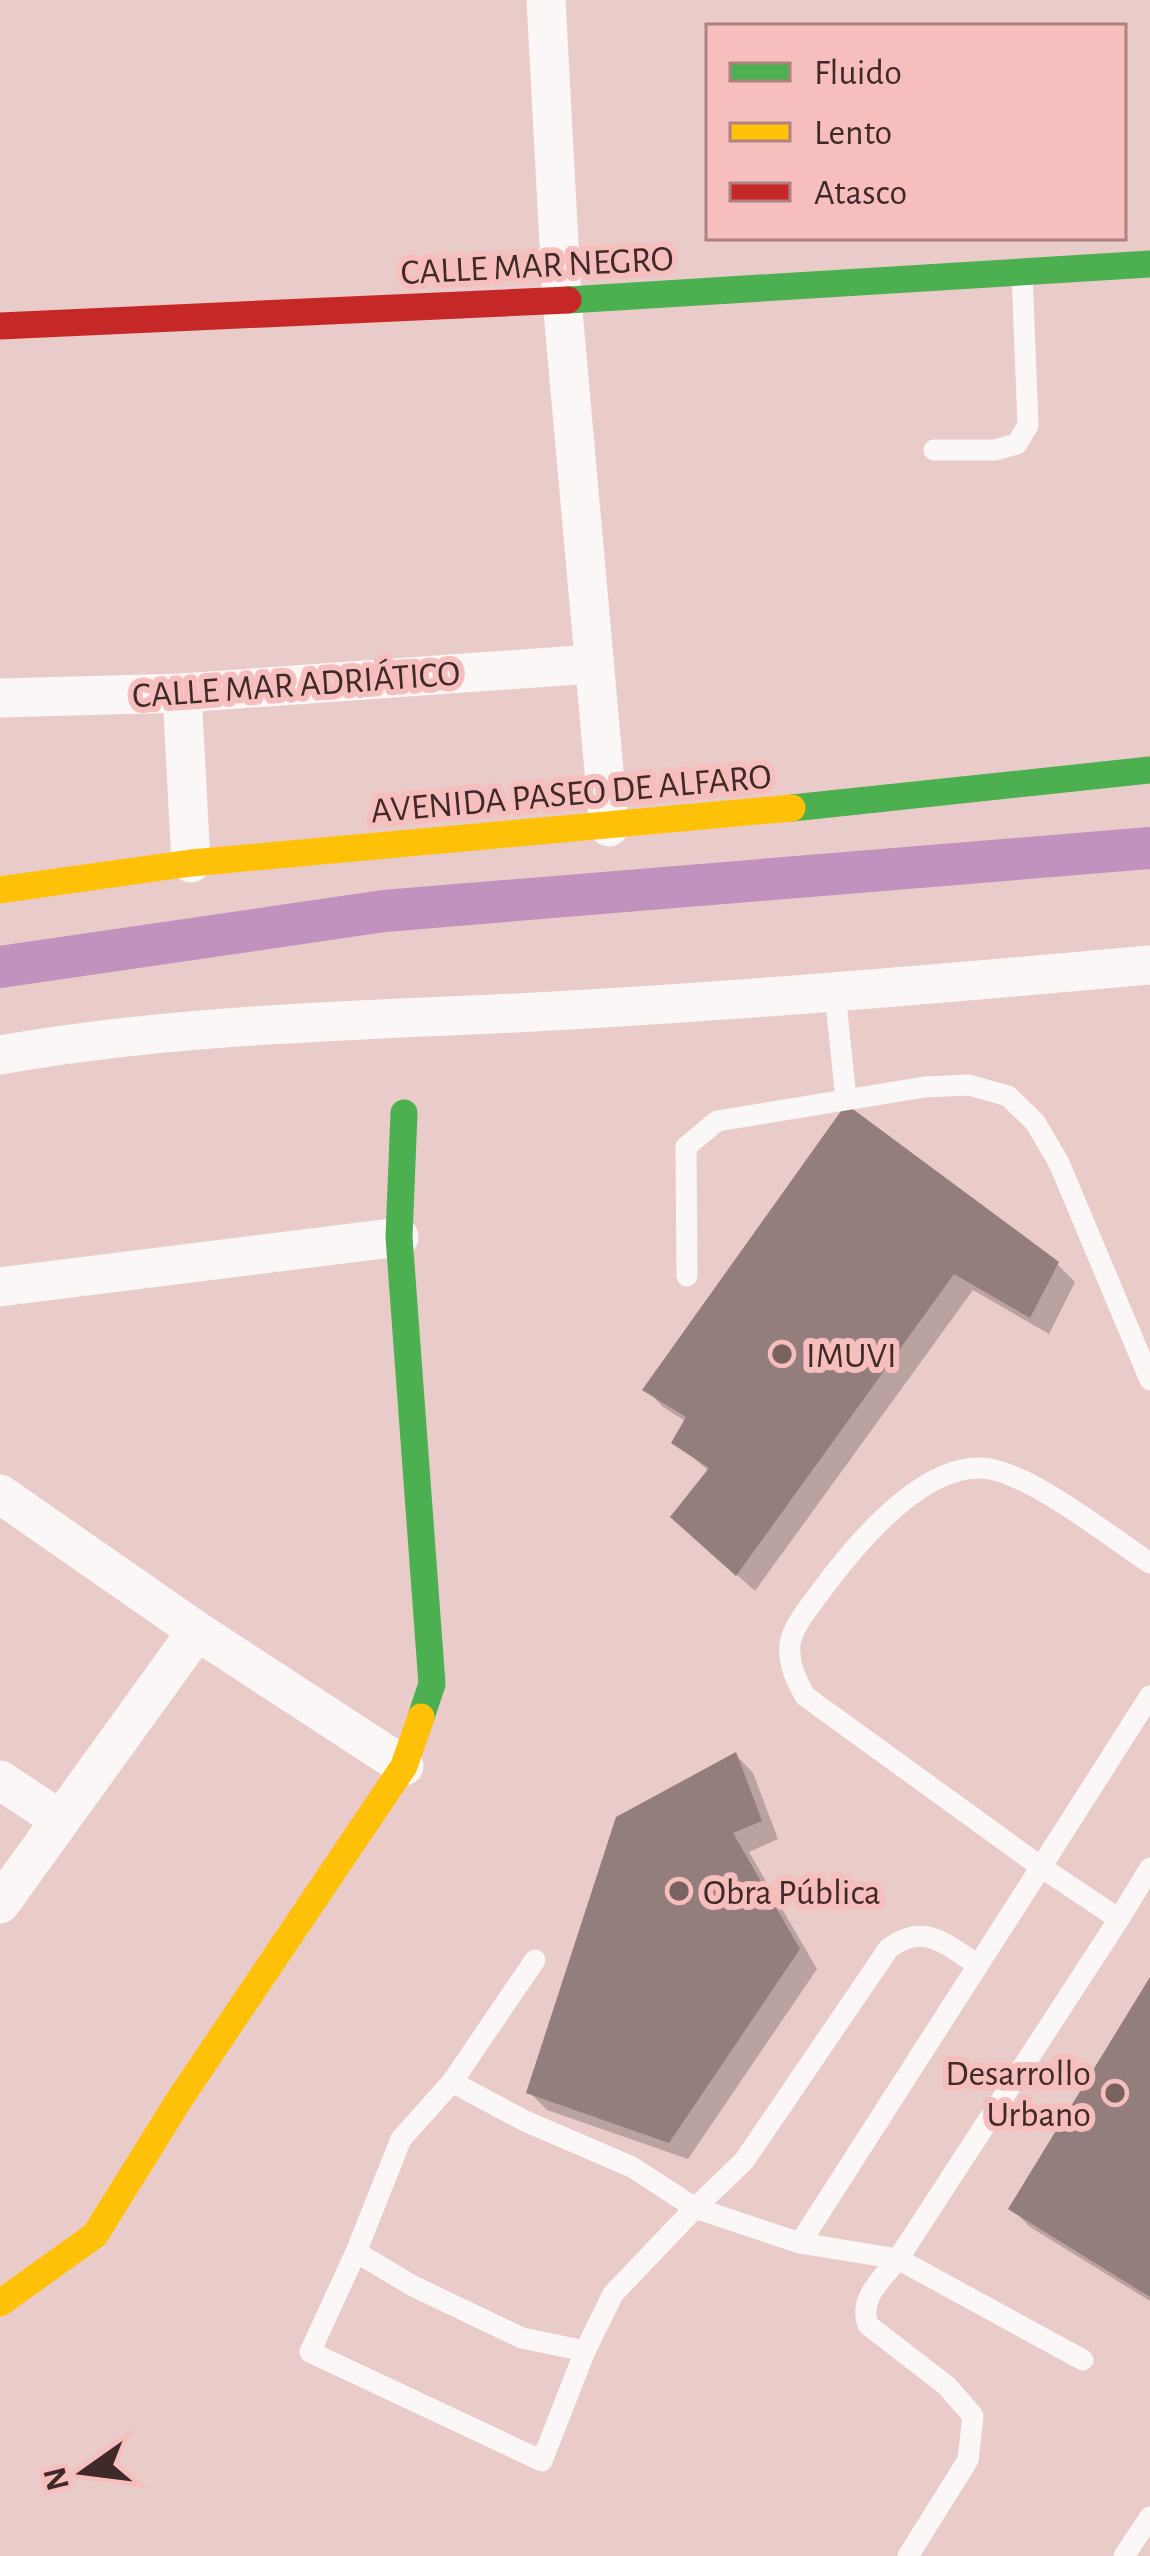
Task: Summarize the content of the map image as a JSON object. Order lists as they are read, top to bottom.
{
  "streets": {
    "street": ["CALLE MAR NEGRO", "CALLE MAR ADRIÁTICO", "AVENIDA PASEO DE ALFARO"]
  },
  "places": ["IMUVI", "Obra Pública", "Desarrollo Urbano"],
  "legend": ["Fluido", "Lento", "Atasco"],
  "north": "left"
}
